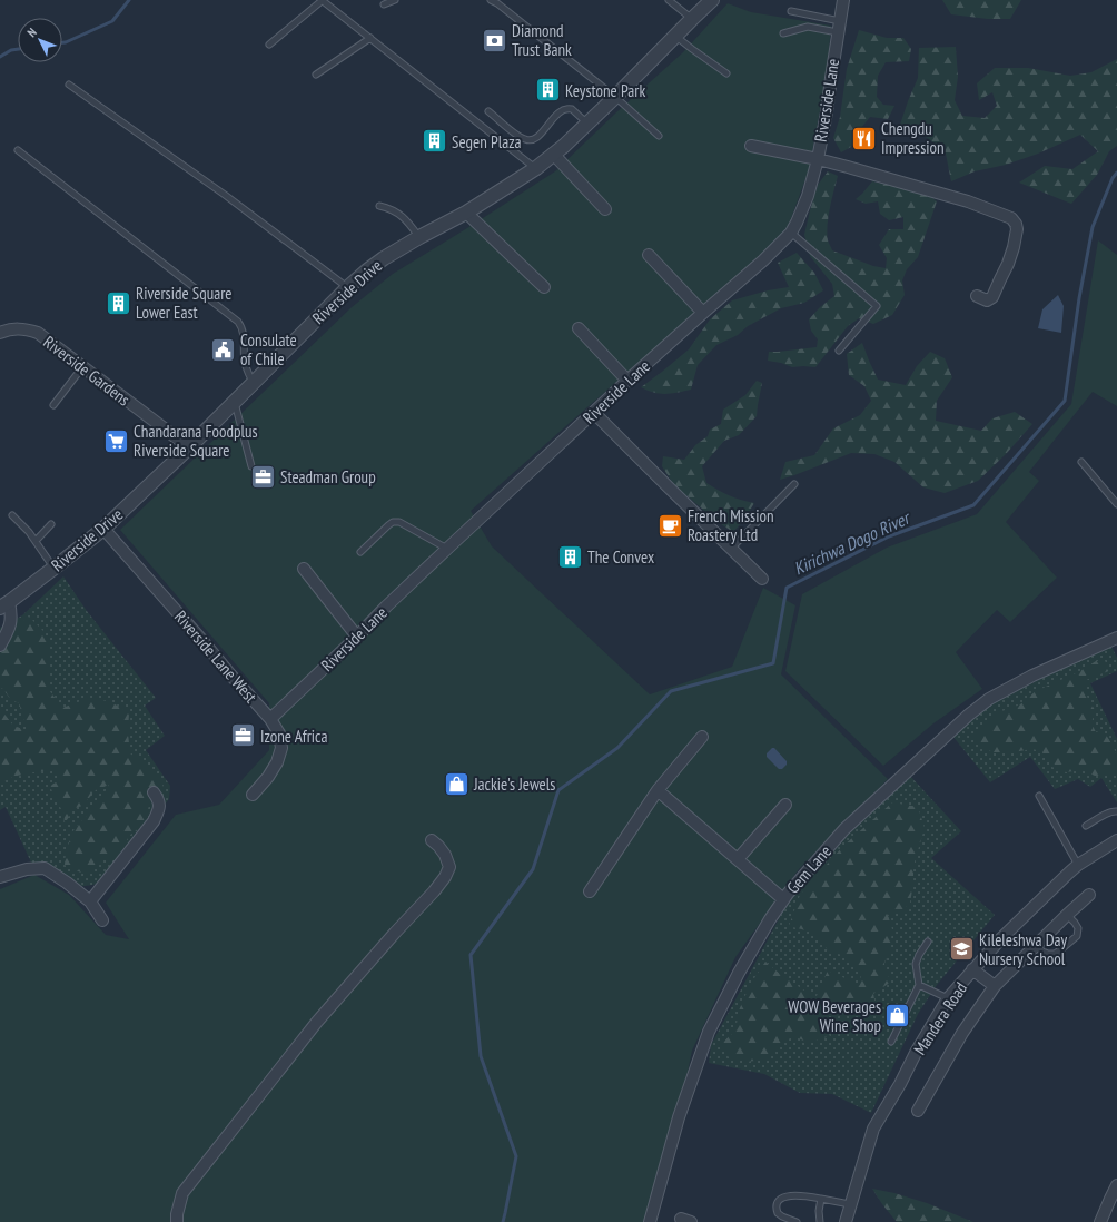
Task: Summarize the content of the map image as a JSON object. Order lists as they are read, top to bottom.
{
  "streets": {
    "street": [
      "Riverside Lane",
      "Riverside Drive",
      "Riverside Gardens",
      "Riverside Lane West",
      "Gem Lane",
      "Mandera Road"
    ]
  },
  "crossings": [
    ["Riverside Lane", "Riverside Lane West"],
    ["Riverside Drive", "Riverside Gardens"],
    ["Riverside Drive", "Riverside Lane West"]
  ],
  "water": ["Kirichwa Dogo River"],
  "places": {
    "bank": ["Diamond Trust Bank"],
    "building": [
      "Keystone Park",
      "Segen Plaza",
      "Riverside Square Lower East",
      "The Convex"
    ],
    "restaurant": ["Chengdu Impression"],
    "public building": ["Consulate of Chile"],
    "supermarket": ["Chandarana Foodplus Riverside Square"],
    "office": ["Steadman Group", "Izone Africa"],
    "cafe": ["French Mission Roastery Ltd"],
    "shop": ["Jackie's Jewels", "WOW Beverages Wine Shop"],
    "school or university": ["Kileleshwa Day Nursery School"]
  },
  "north": "top left"
}
